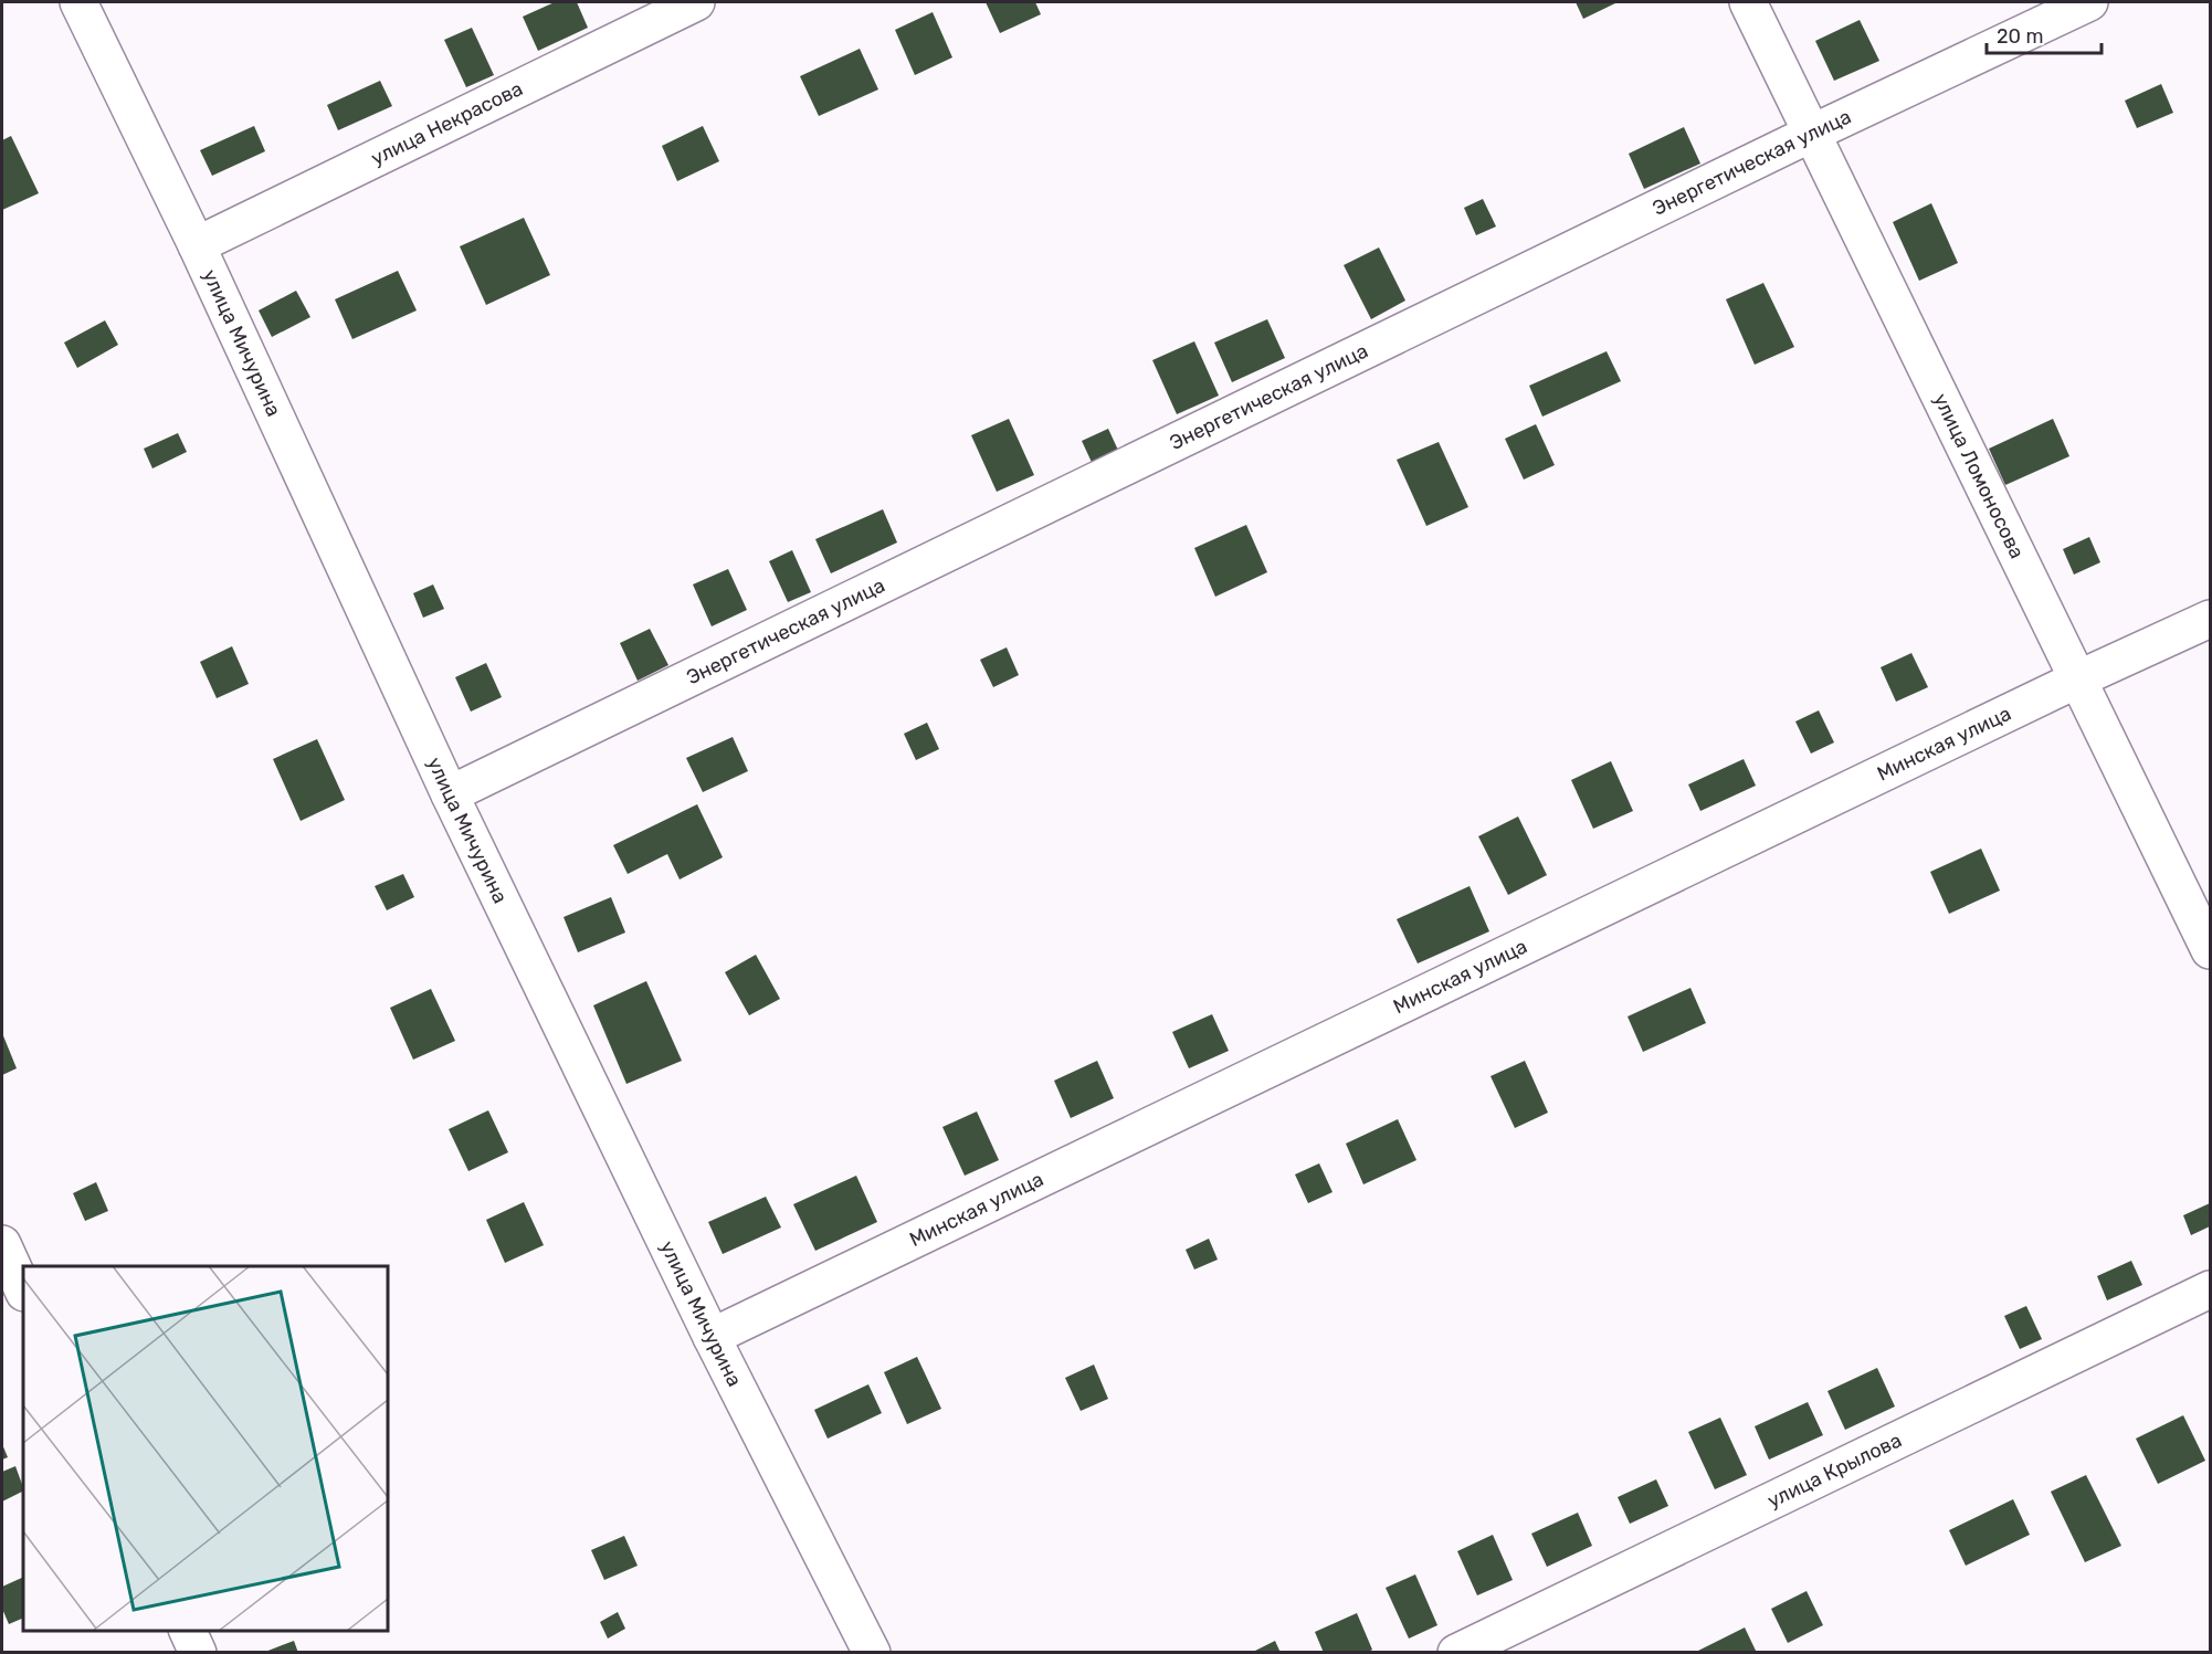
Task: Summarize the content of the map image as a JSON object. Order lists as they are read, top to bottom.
{
  "streets": {
    "street": [
      "улица Некрасова",
      "Энергетическая улица",
      "улица Мичурина",
      "улица Ломоносова",
      "Минская улица",
      "улица Крылова"
    ]
  },
  "crossings": [
    ["улица Некрасова", "улица Мичурина"],
    ["Энергетическая улица", "улица Мичурина"],
    ["Энергетическая улица", "улица Ломоносова"],
    ["улица Мичурина", "Минская улица"],
    ["улица Ломоносова", "Минская улица"]
  ],
  "scale_bar": "20 m"
}
